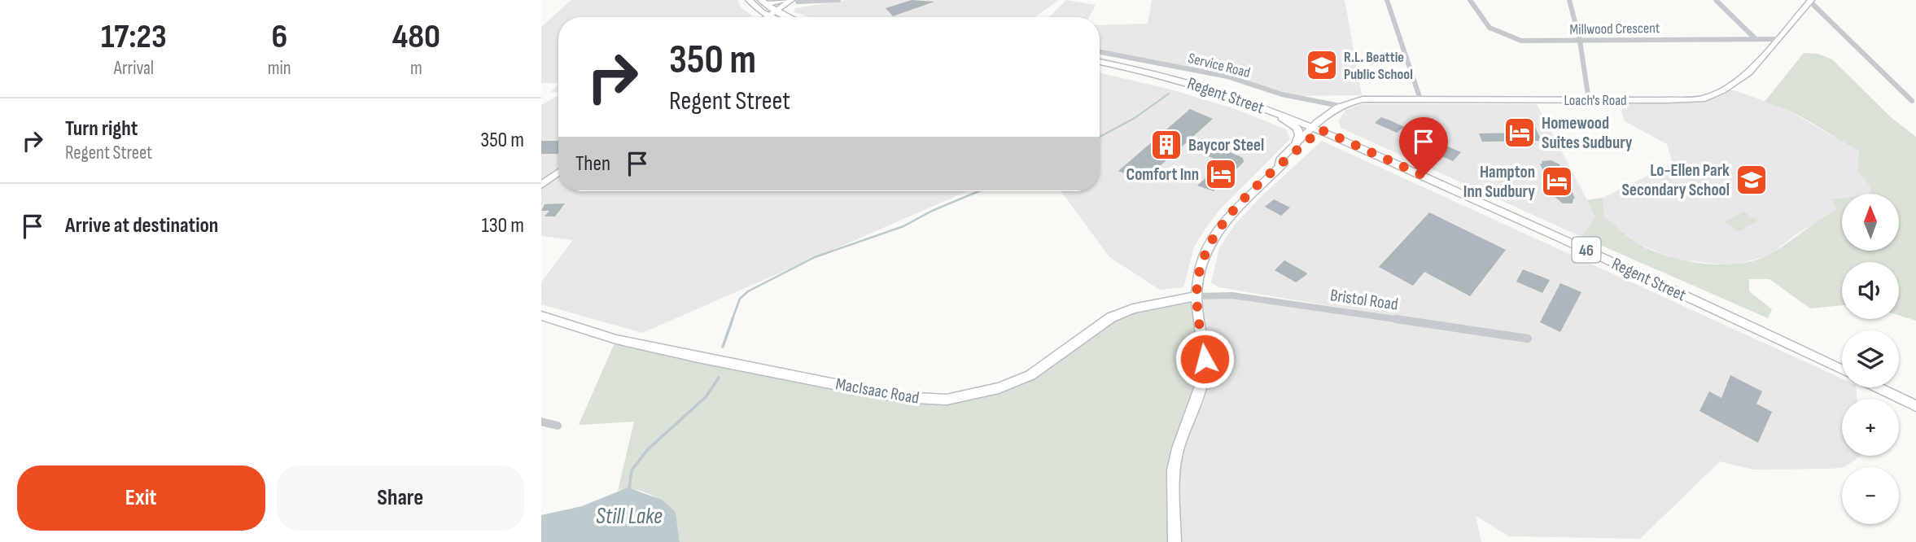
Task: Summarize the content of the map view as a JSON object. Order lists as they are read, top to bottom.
{
  "streets": {
    "street": [
      "Millwood Crescent",
      "Service Road",
      "Regent Street",
      "Loach's Road",
      "46",
      "Bristol Road",
      "MacIsaac Road"
    ]
  },
  "crossings": [
    ["Millwood Crescent", "Loach's Road"],
    ["Service Road", "Loach's Road"],
    ["Bristol Road", "MacIsaac Road"]
  ],
  "water": ["Still Lake"],
  "places": {
    "school or university": ["R.L. Beattie Public School", "Lo-Ellen Park Secondary School"],
    "hotel": ["Homewood Suites Sudbury", "Comfort Inn", "Hampton Inn Sudbury"],
    "building": ["Baycor Steel"]
  },
  "north": "top",
  "page": {
    "eta": [
      "17:23",
      "Arrival",
      "6",
      "min",
      "480",
      "m"
    ],
    "turn": ["350 m", "Regent Street"],
    "list": [
      {
        "name": "Turn right",
        "note": "Regent Street",
        "value": "350 m"
      },
      {
        "name": "Arrive at destination",
        "value": "130 m"
      }
    ],
    "then": "Then",
    "map_buttons": ["+", "−"],
    "buttons": ["Exit", "Share"]
  }
}
